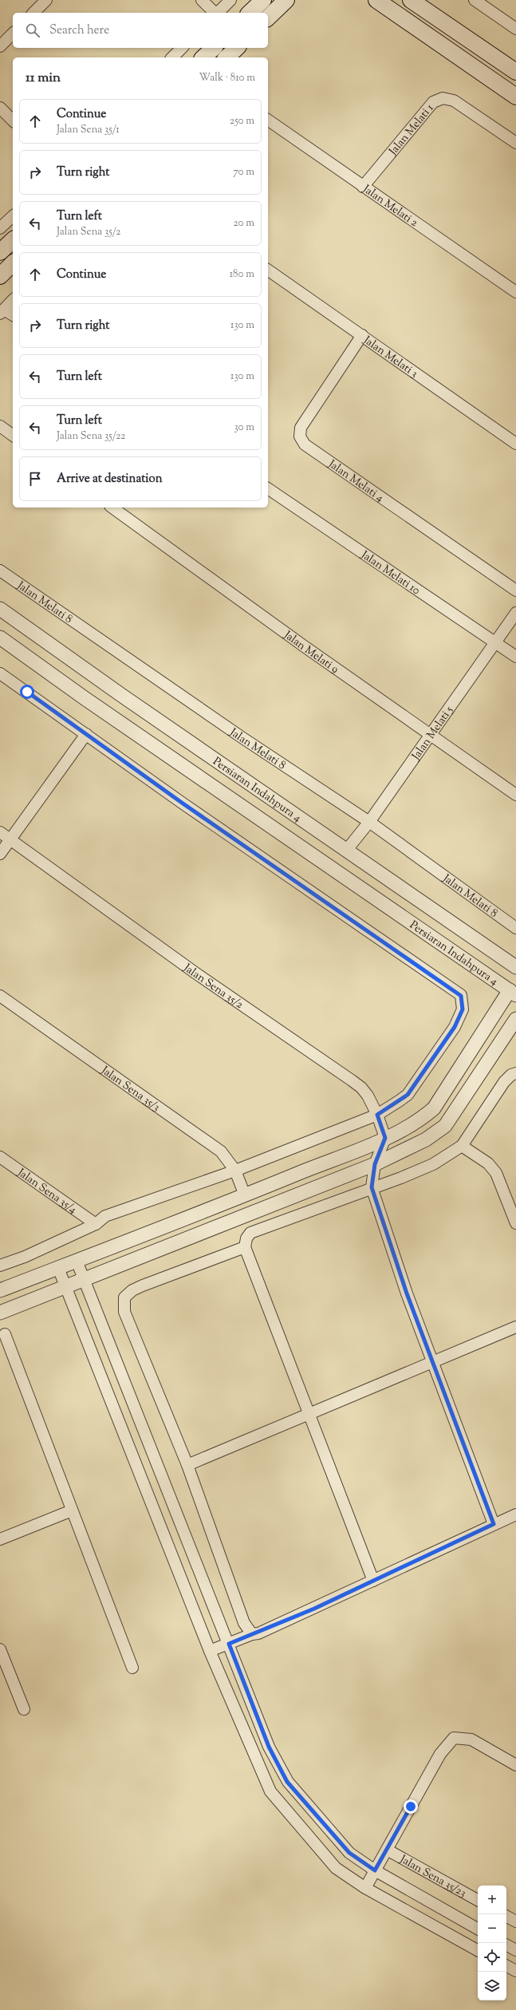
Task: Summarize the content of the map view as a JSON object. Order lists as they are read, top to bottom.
{
  "streets": {
    "street": [
      "Jalan Melati 1",
      "Jalan Melati 2",
      "Jalan Melati 3",
      "Jalan Melati 4",
      "Jalan Melati 10",
      "Jalan Melati 8",
      "Jalan Melati 9",
      "Jalan Melati 5",
      "Persiaran Indahpura 4",
      "Jalan Sena 35/2",
      "Jalan Sena 35/3",
      "Jalan Sena 35/4",
      "Jalan Sena 35/23"
    ]
  },
  "crossings": [
    ["Jalan Melati 1", "Jalan Melati 2"],
    ["Jalan Melati 3", "Jalan Melati 4"],
    ["Jalan Melati 10", "Jalan Melati 5"],
    ["Jalan Melati 8", "Jalan Melati 5"],
    ["Jalan Melati 9", "Jalan Melati 5"],
    ["Jalan Melati 5", "Persiaran Indahpura 4"]
  ],
  "page": {
    "search": "Search here",
    "heading": ["11 min", "Walk · 810 m"],
    "list": [
      ["Continue", "Jalan Sena 35/1", "250 m"],
      ["Turn right", "70 m"],
      ["Turn left", "Jalan Sena 35/2", "20 m"],
      ["Continue", "180 m"],
      ["Turn right", "130 m"],
      ["Turn left", "130 m"],
      ["Turn left", "Jalan Sena 35/22", "30 m"],
      "Arrive at destination"
    ],
    "map_buttons": ["+", "−"]
  }
}
